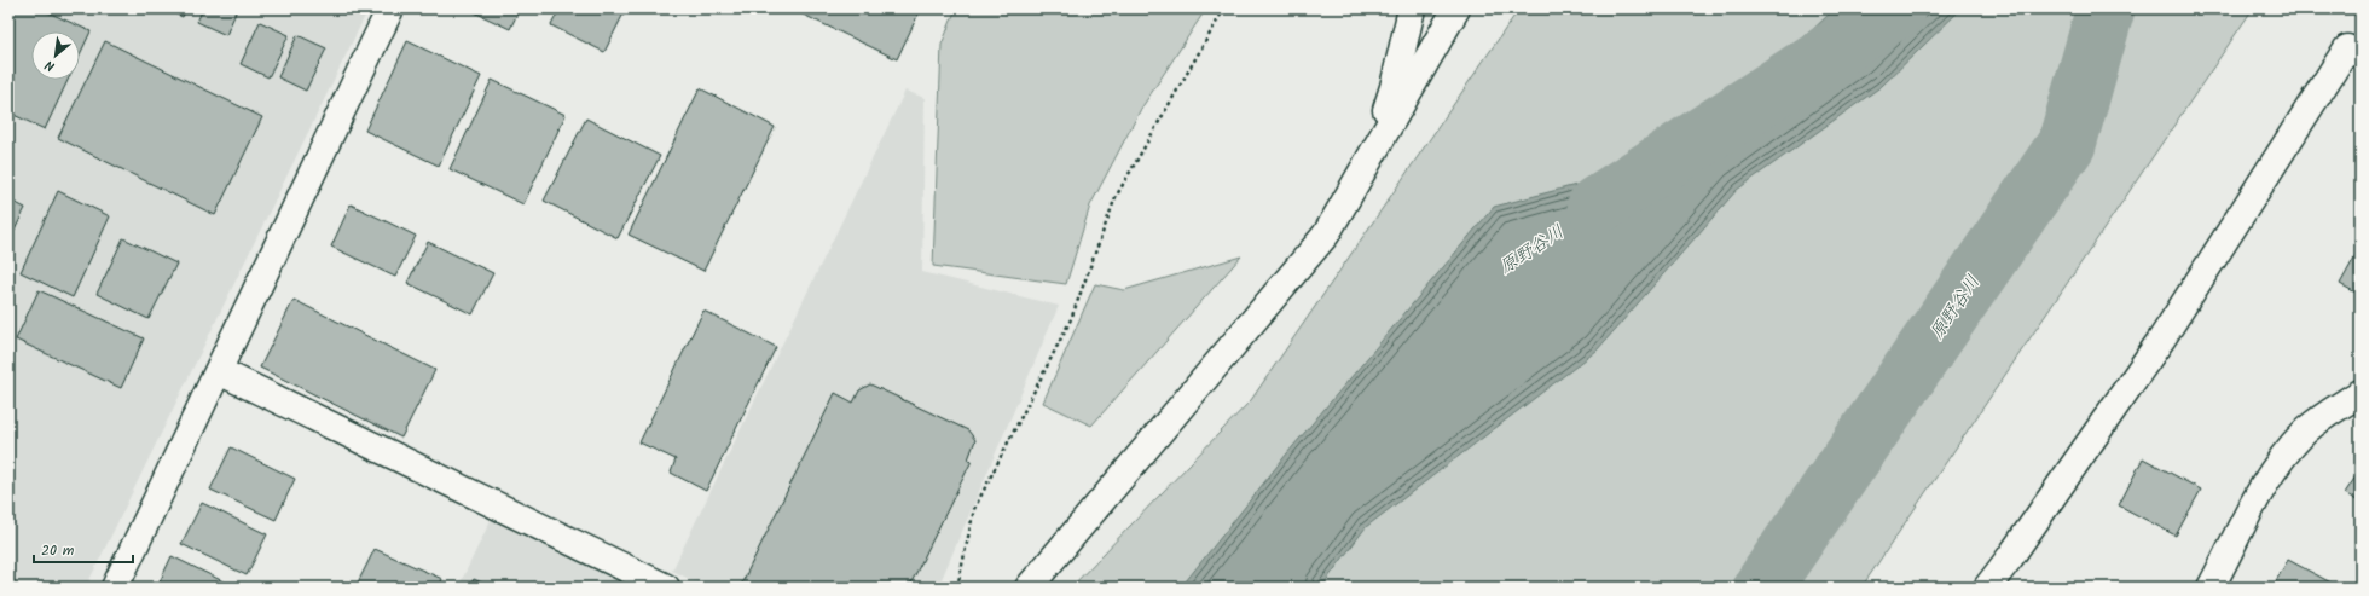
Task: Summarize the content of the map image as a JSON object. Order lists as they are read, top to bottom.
{
  "water": ["原野谷川"],
  "scale_bar": "20 m",
  "north": "bottom left"
}
